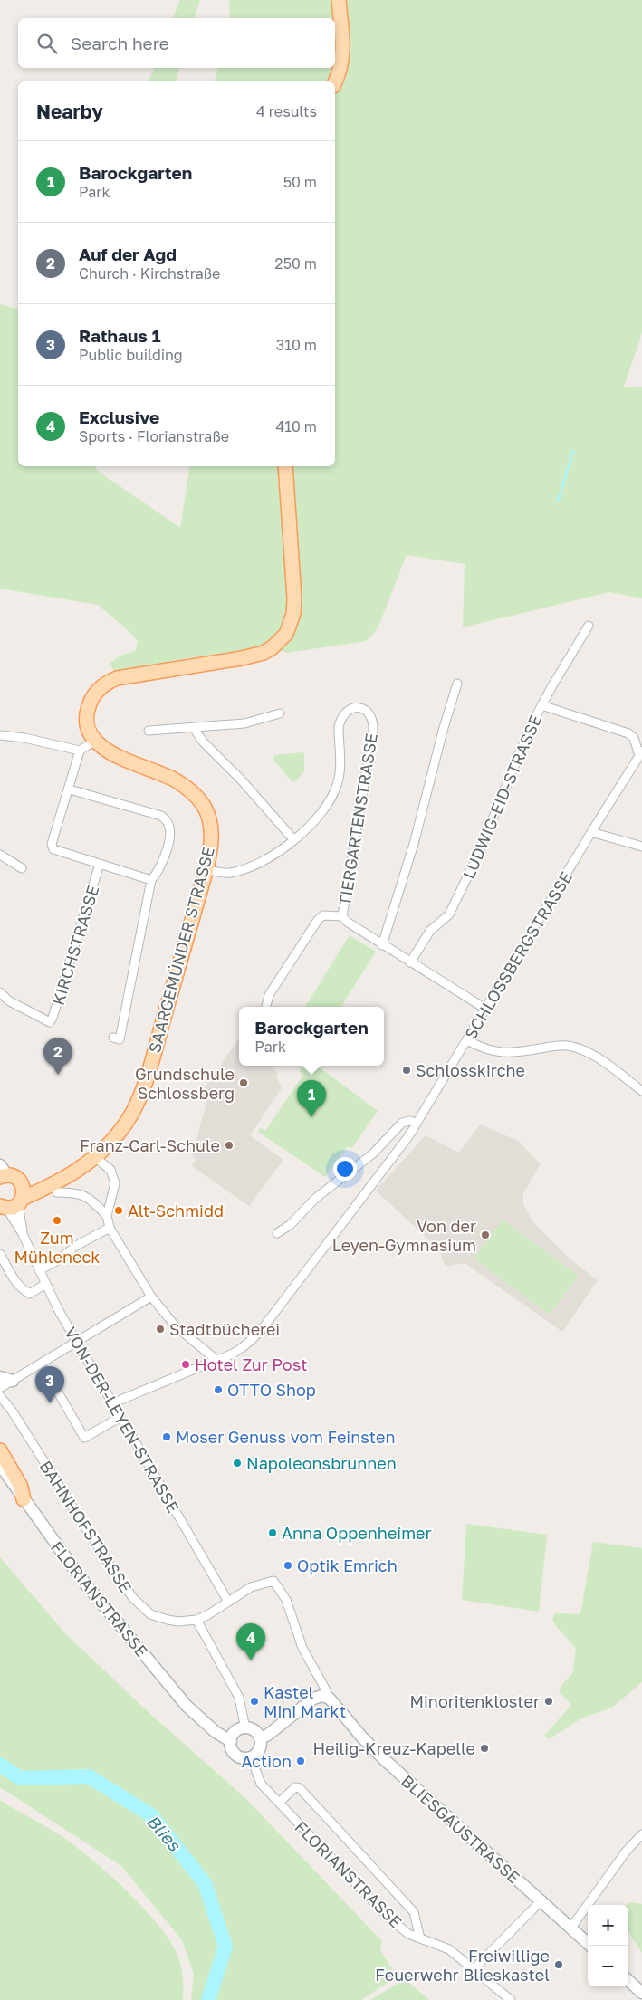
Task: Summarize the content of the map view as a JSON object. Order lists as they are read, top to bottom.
{
  "streets": {
    "main road": ["SAARGEMÜNDER STRASSE", "FLORIANSTRASSE", "BLIESGAUSTRASSE"],
    "street": [
      "LUDWIG-EID-STRASSE",
      "TIERGARTENSTRASSE",
      "KIRCHSTRASSE",
      "SCHLOSSBERGSTRASSE",
      "VON-DER-LEYEN-STRASSE",
      "BAHNHOFSTRASSE"
    ]
  },
  "crossings": [
    ["LUDWIG-EID-STRASSE", "TIERGARTENSTRASSE"],
    ["TIERGARTENSTRASSE", "SAARGEMÜNDER STRASSE"],
    ["TIERGARTENSTRASSE", "SCHLOSSBERGSTRASSE"],
    ["SAARGEMÜNDER STRASSE", "VON-DER-LEYEN-STRASSE"],
    ["SCHLOSSBERGSTRASSE", "VON-DER-LEYEN-STRASSE"],
    ["VON-DER-LEYEN-STRASSE", "BLIESGAUSTRASSE"]
  ],
  "water": ["Blies"],
  "places": [
    "Schlosskirche",
    "Grundschule Schlossberg",
    "Franz-Carl-Schule",
    "Alt-Schmidd",
    "Zum Mühleneck",
    "Von der Leyen-Gymnasium",
    "Stadtbücherei",
    "Hotel Zur Post",
    "OTTO Shop",
    "Moser Genuss vom Feinsten",
    "Napoleonsbrunnen",
    "Anna Oppenheimer",
    "Optik Emrich",
    "Kastel Mini Markt",
    "Minoritenkloster",
    "Heilig-Kreuz-Kapelle",
    "Action",
    "Freiwillige Feuerwehr Blieskastel"
  ],
  "page": {
    "search": "Search here",
    "heading": ["Nearby", "4 results"],
    "list": [
      {
        "mark": "1",
        "name": "Barockgarten",
        "note": "Park",
        "value": "50 m"
      },
      {
        "mark": "2",
        "name": "Auf der Agd",
        "note": "Church · Kirchstraße",
        "value": "250 m"
      },
      {
        "mark": "3",
        "name": "Rathaus 1",
        "note": "Public building",
        "value": "310 m"
      },
      {
        "mark": "4",
        "name": "Exclusive",
        "note": "Sports · Florianstraße",
        "value": "410 m"
      }
    ],
    "popup": ["Barockgarten", "Park"],
    "pins": [
      "2",
      "1",
      "3",
      "4"
    ],
    "map_buttons": ["+", "−"]
  }
}
